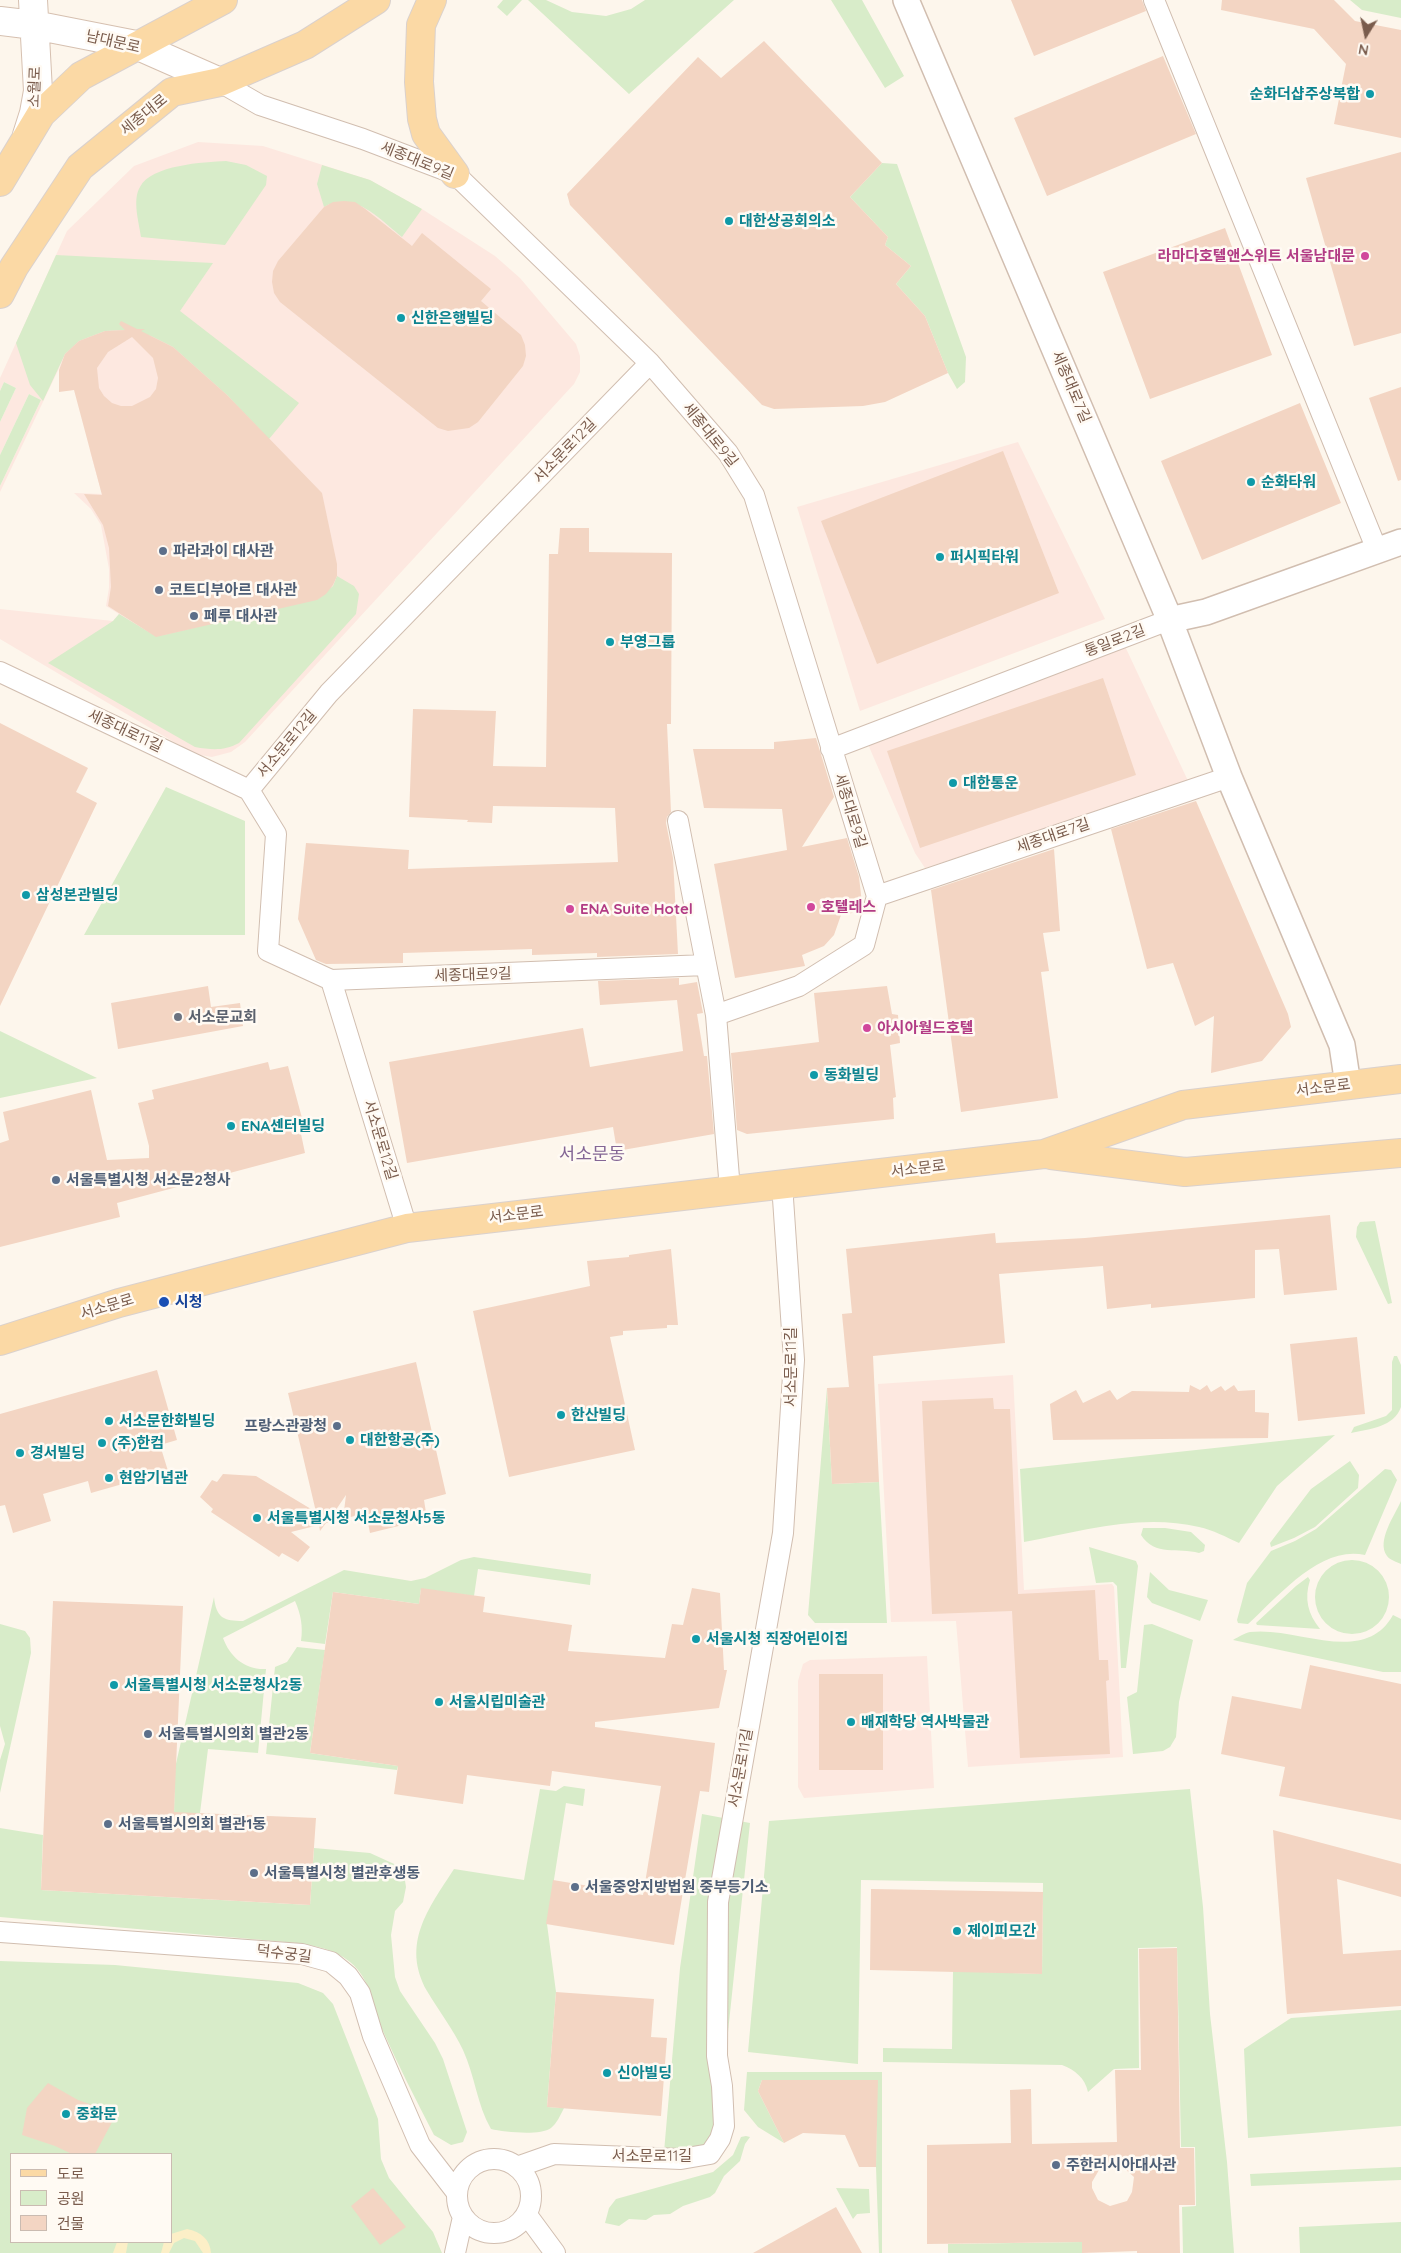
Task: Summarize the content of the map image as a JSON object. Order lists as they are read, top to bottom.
{
  "streets": {
    "main road": [
      "남대문로",
      "소월로",
      "세종대로",
      "서소문로"
    ],
    "street": [
      "세종대로9길",
      "세종대로7길",
      "서소문로12길",
      "통일로2길",
      "세종대로11길",
      "서소문로11길",
      "덕수궁길"
    ]
  },
  "crossings": [
    ["남대문로", "소월로"],
    ["남대문로", "세종대로"],
    ["남대문로", "세종대로9길"],
    ["세종대로", "세종대로9길"],
    ["세종대로9길", "세종대로7길"],
    ["세종대로9길", "서소문로12길"],
    ["세종대로9길", "통일로2길"],
    ["세종대로7길", "통일로2길"],
    ["세종대로7길", "서소문로"],
    ["서소문로12길", "세종대로11길"],
    ["서소문로12길", "서소문로"],
    ["서소문로", "서소문로11길"],
    ["서소문로11길", "덕수궁길"]
  ],
  "districts": ["서소문동"],
  "places": [
    "순화더샵주상복합",
    "대한상공회의소",
    "라마다호텔앤스위트 서울남대문",
    "신한은행빌딩",
    "순화타워",
    "파라과이 대사관",
    "퍼시픽타워",
    "코트디부아르 대사관",
    "페루 대사관",
    "부영그룹",
    "대한통운",
    "삼성본관빌딩",
    "호텔레스",
    "ENA Suite Hotel",
    "서소문교회",
    "아시아월드호텔",
    "동화빌딩",
    "ENA센터빌딩",
    "서울특별시청 서소문2청사",
    "시청",
    "한산빌딩",
    "서소문한화빌딩",
    "프랑스관광청",
    "대한항공(주)",
    "(주)한컴",
    "경서빌딩",
    "현암기념관",
    "서울특별시청 서소문청사5동",
    "서울시청 직장어린이집",
    "서울특별시청 서소문청사2동",
    "서울시립미술관",
    "배재학당 역사박물관",
    "서울특별시의회 별관2동",
    "서울특별시의회 별관1동",
    "서울특별시청 별관후생동",
    "서울중앙지방법원 중부등기소",
    "제이피모간",
    "신아빌딩",
    "중화문",
    "주한러시아대사관"
  ],
  "legend": ["도로", "공원", "건물"],
  "north": "bottom"
}
